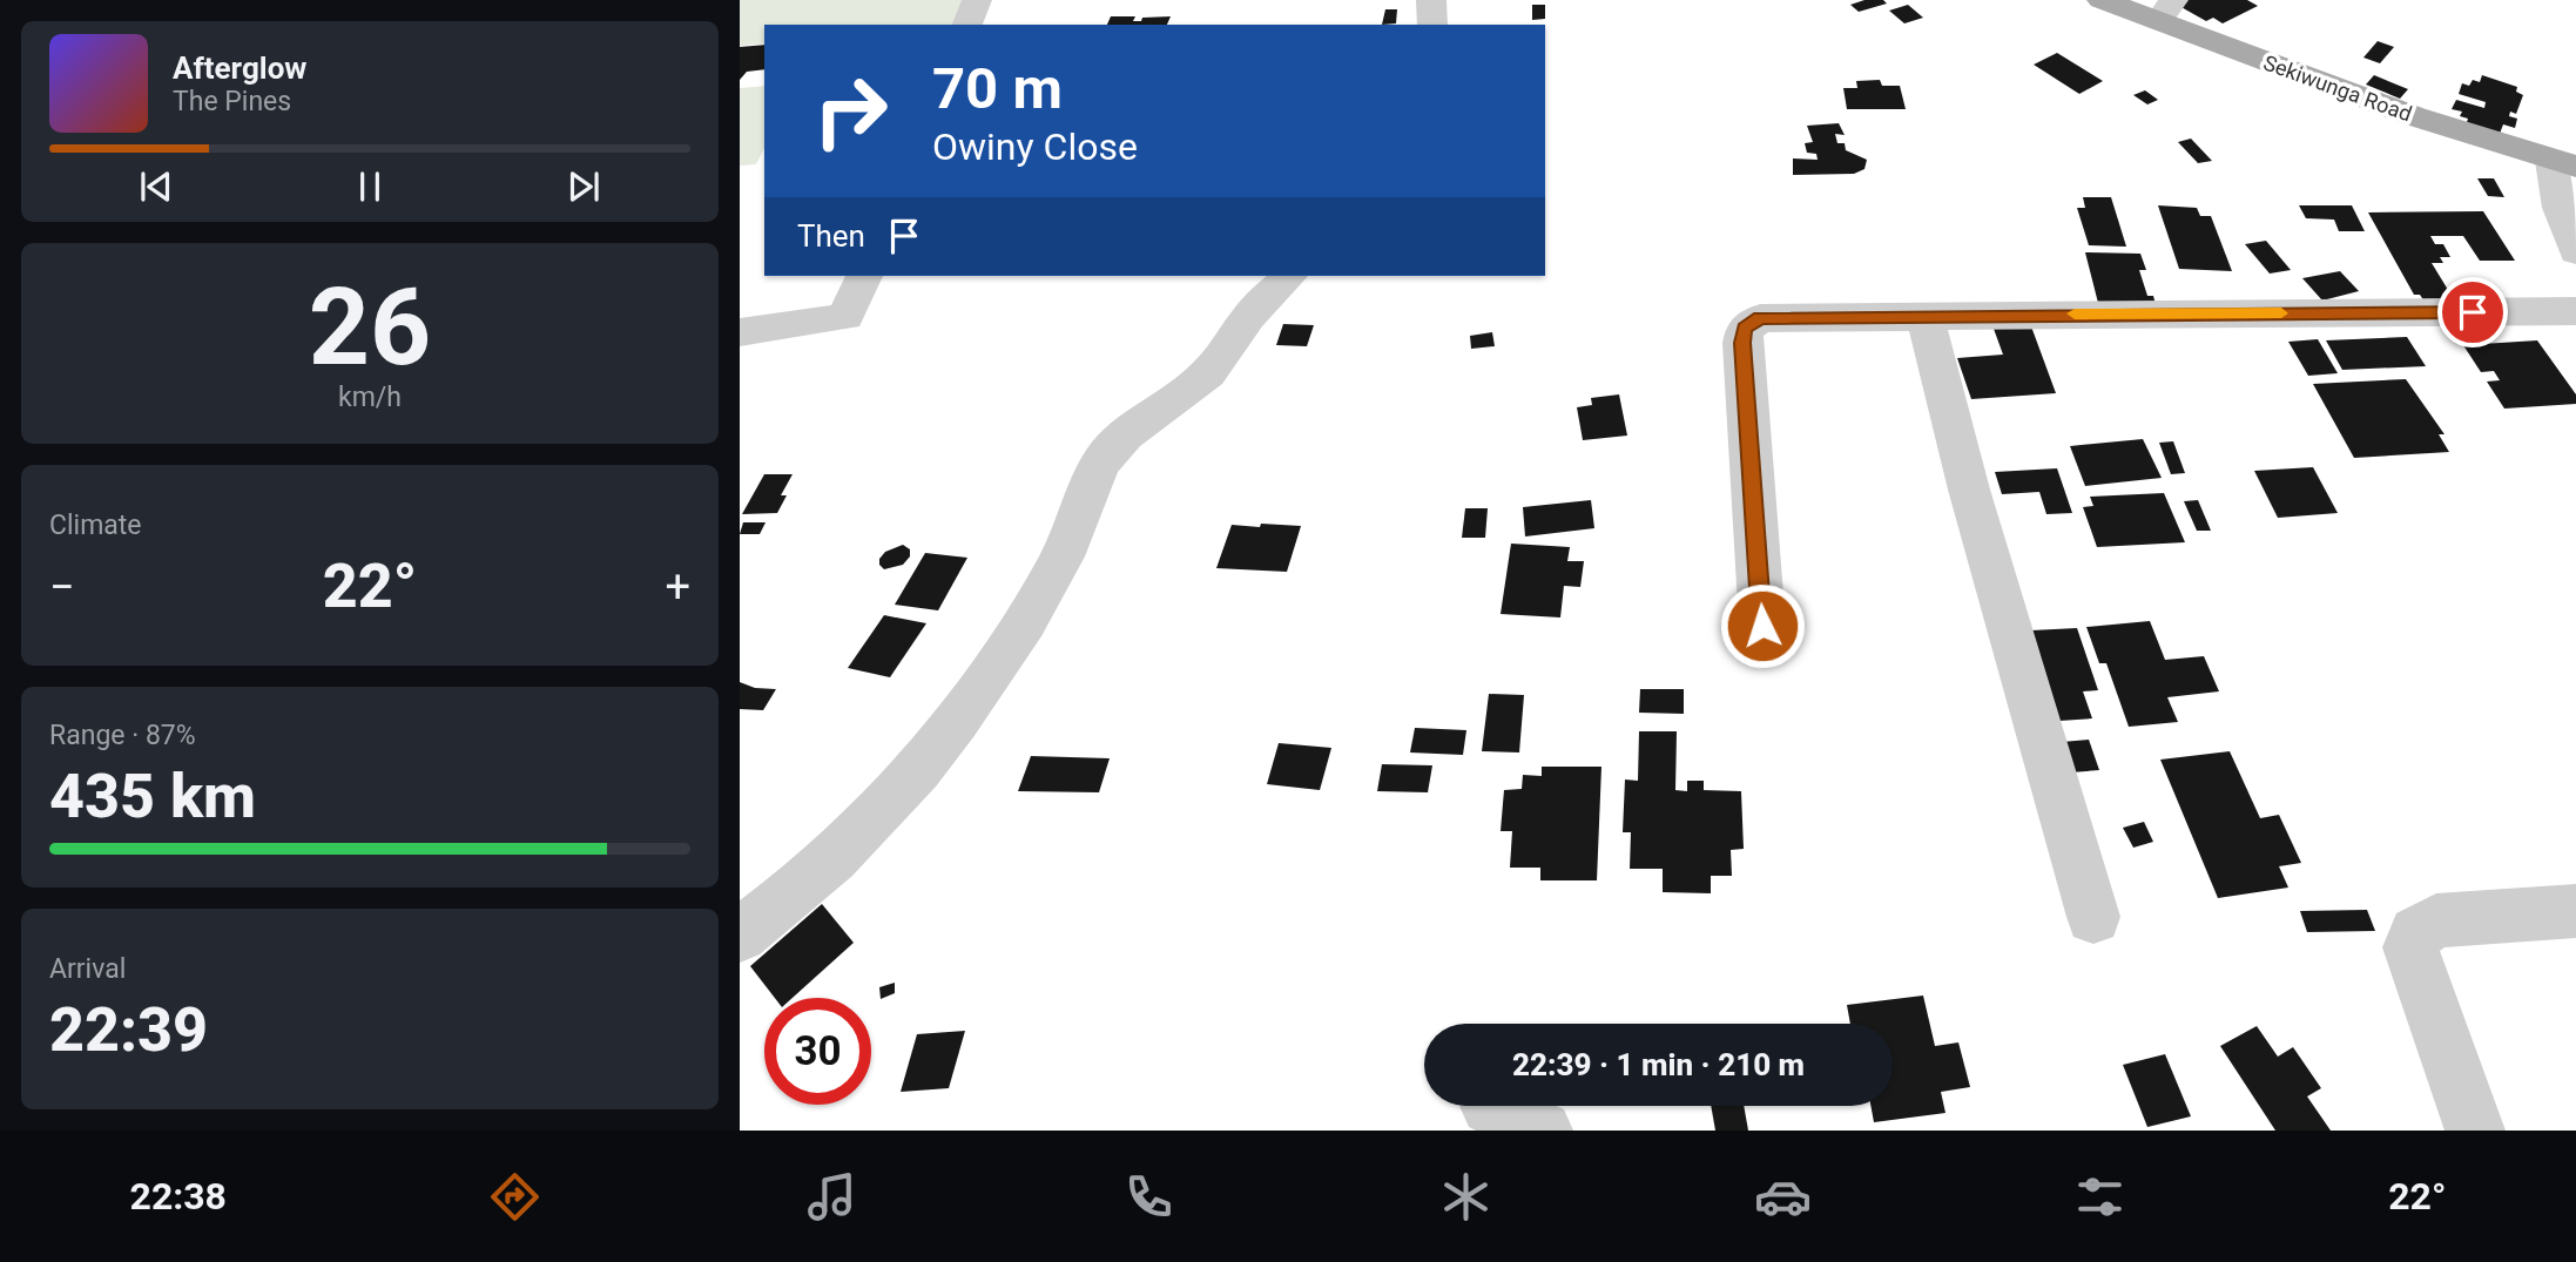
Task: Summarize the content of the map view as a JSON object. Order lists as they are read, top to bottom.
{
  "streets": {
    "main road": ["Sekiwunga Road"]
  },
  "page": {
    "turn": ["70 m", "Owiny Close"],
    "song": ["Afterglow", "The Pines"],
    "then": "Then",
    "tile": [
      ["26", "km/h"],
      "Climate",
      ["Range · 87%", "435 km"],
      ["Arrival", "22:39"]
    ],
    "heat": ["−", "22°", "+"],
    "limit": "30",
    "trip": "22:39 · 1 min · 210 m",
    "tabs": ["22:38", "22°"]
  }
}
